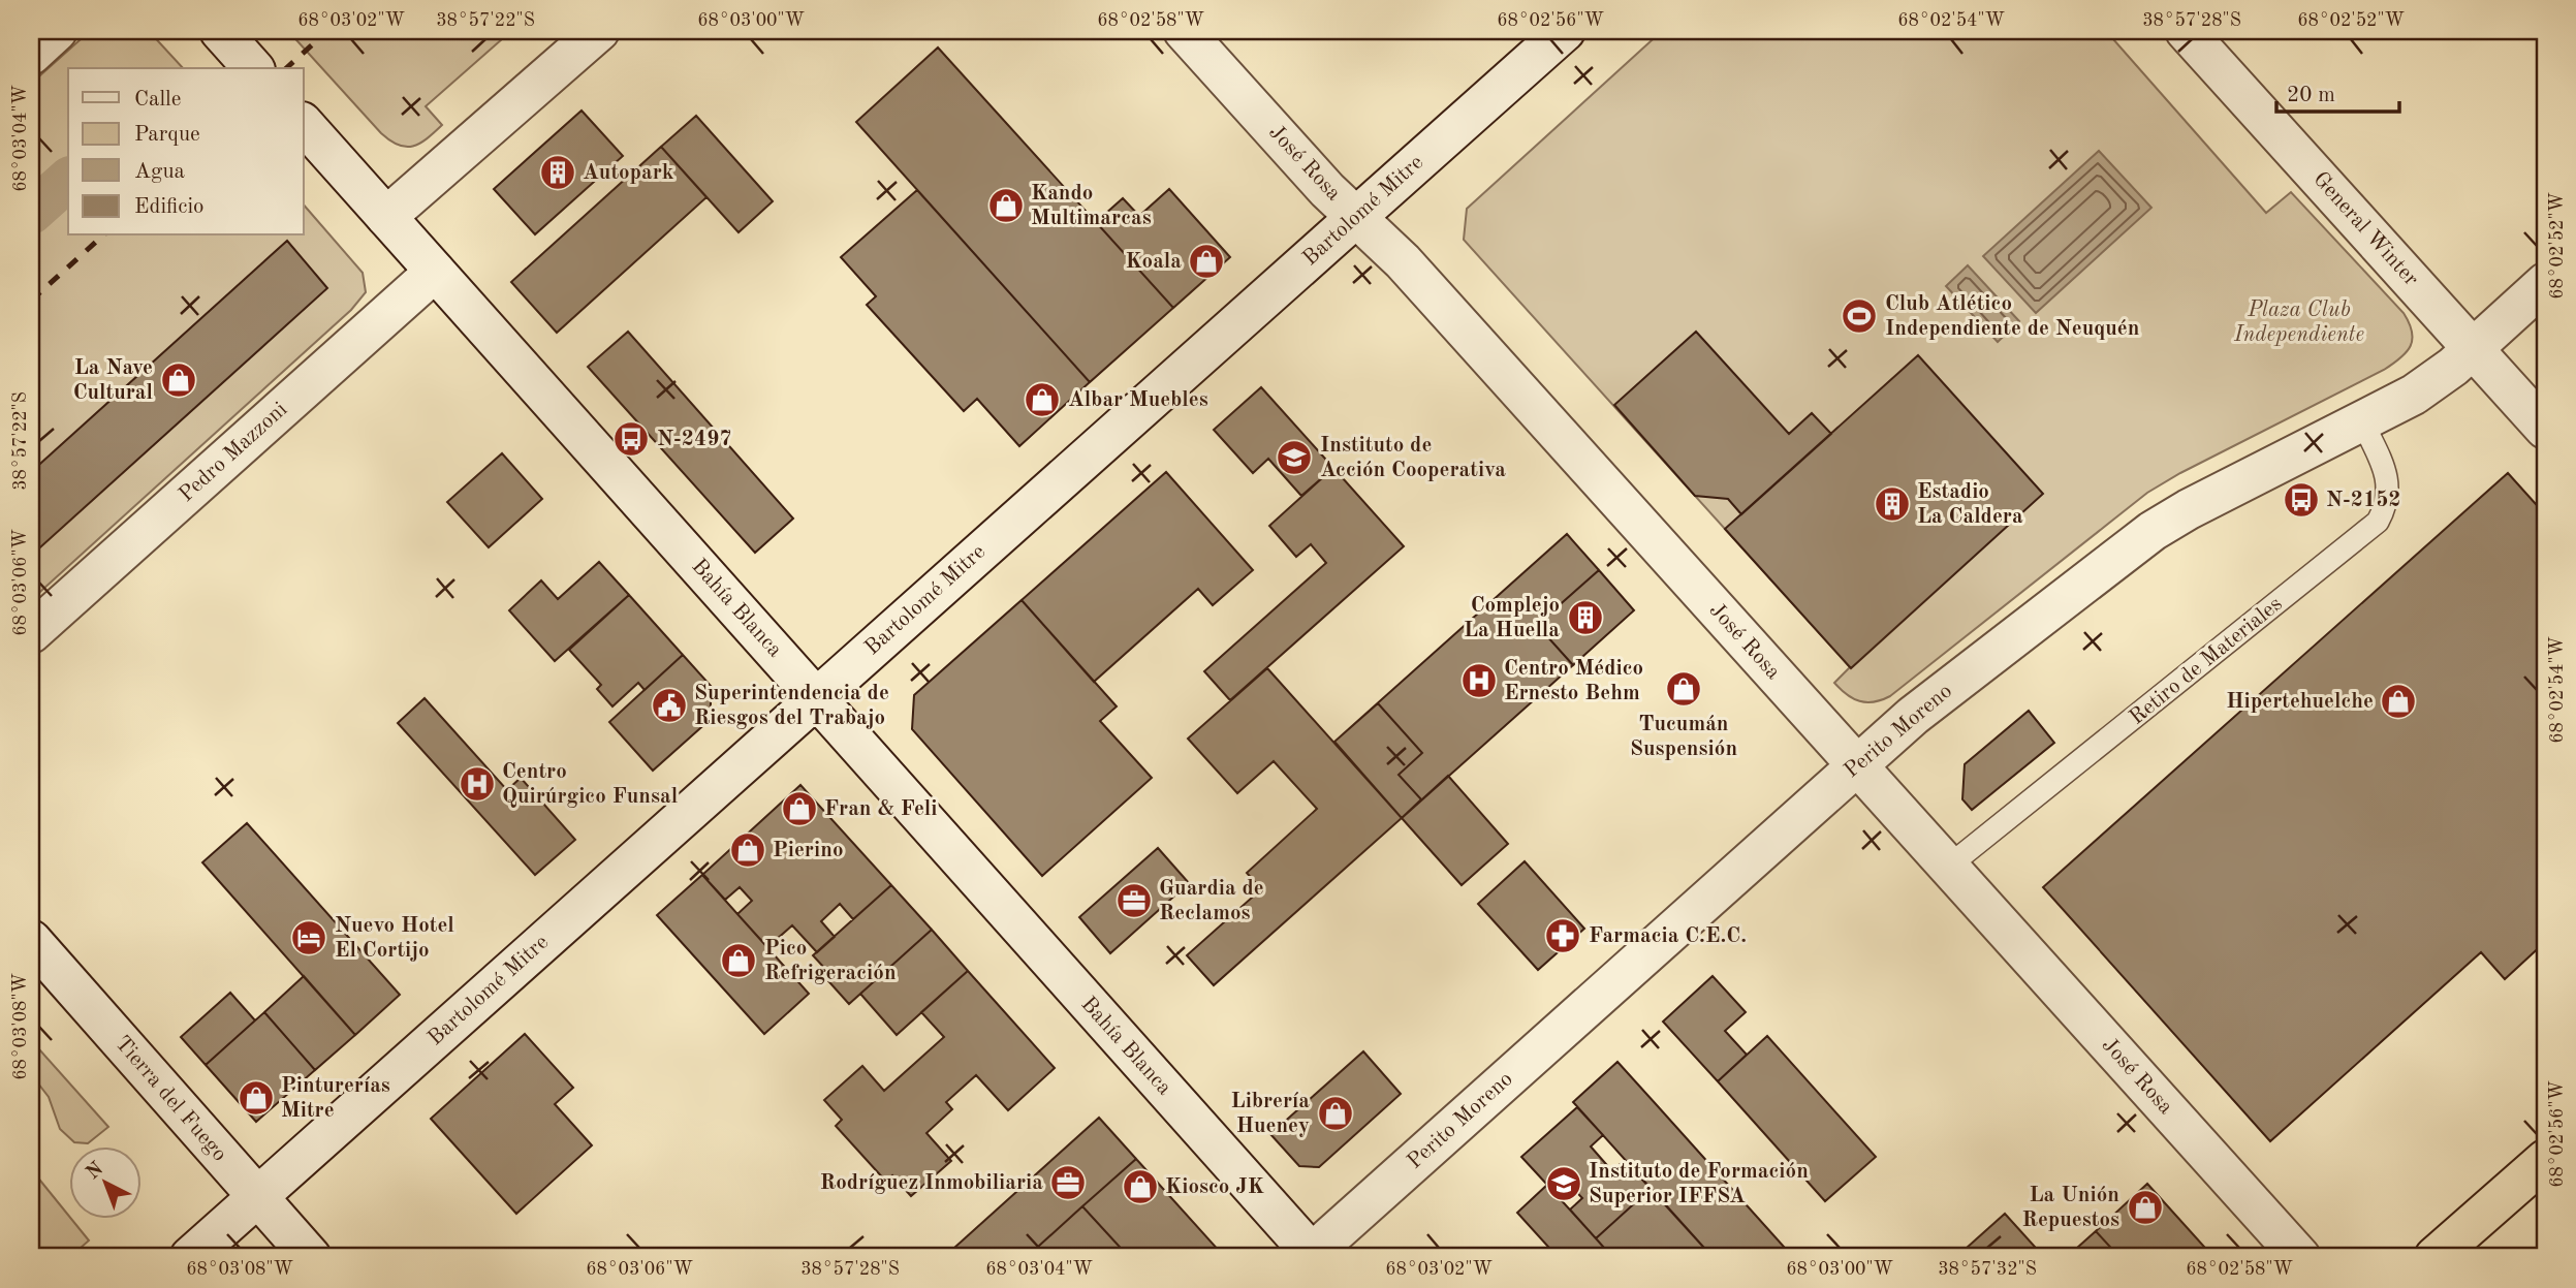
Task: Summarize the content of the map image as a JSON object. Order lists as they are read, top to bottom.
{
  "streets": {
    "street": [
      "José Rosa",
      "Bartolomé Mitre",
      "General Winter",
      "Pedro Mazzoni",
      "Bahía Blanca",
      "Perito Moreno",
      "Tierra del Fuego"
    ],
    "lane": ["Retiro de Materiales"]
  },
  "crossings": [
    ["José Rosa", "Bartolomé Mitre"],
    ["José Rosa", "Retiro de Materiales"],
    ["José Rosa", "Perito Moreno"],
    ["Bartolomé Mitre", "Bahía Blanca"],
    ["Bartolomé Mitre", "Tierra del Fuego"],
    ["General Winter", "Perito Moreno"],
    ["Pedro Mazzoni", "Bahía Blanca"],
    ["Bahía Blanca", "Perito Moreno"],
    ["Retiro de Materiales", "Perito Moreno"]
  ],
  "parks": ["Plaza Club Independiente"],
  "places": {
    "building": ["Autopark", "Estadio La Caldera", "Complejo La Huella"],
    "shop": [
      "Kando Multimarcas",
      "Koala",
      "La Nave Cultural",
      "Albar Muebles",
      "Tucumán Suspensión",
      "Hipertehuelche",
      "Fran & Feli",
      "Pierino",
      "Pico Refrigeración",
      "Pinturerías Mitre",
      "Librería Hueney",
      "Kiosco JK",
      "La Unión Repuestos"
    ],
    "sports": ["Club Atlético Independiente de Neuquén"],
    "bus stop": ["N-2497", "N-2152"],
    "school or university": ["Instituto de Acción Cooperativa", "Instituto de Formación Superior IFFSA"],
    "hospital": ["Centro Médico Ernesto Behm", "Centro Quirúrgico Funsal"],
    "public building": ["Superintendencia de Riesgos del Trabajo"],
    "office": ["Guardia de Reclamos", "Rodríguez Inmobiliaria"],
    "pharmacy": ["Farmacia C.E.C."],
    "hotel": ["Nuevo Hotel El Cortijo"]
  },
  "legend": [
    "Calle",
    "Parque",
    "Agua",
    "Edificio"
  ],
  "scale_bar": "20 m",
  "north": "top left",
  "coordinates": [
    "68°03'02\"W",
    "38°57'22\"S",
    "68°03'00\"W",
    "68°02'58\"W",
    "68°02'56\"W",
    "68°02'54\"W",
    "38°57'28\"S",
    "68°02'52\"W",
    "68°03'04\"W",
    "68°03'06\"W",
    "68°03'08\"W",
    "38°57'32\"S"
  ]
}
